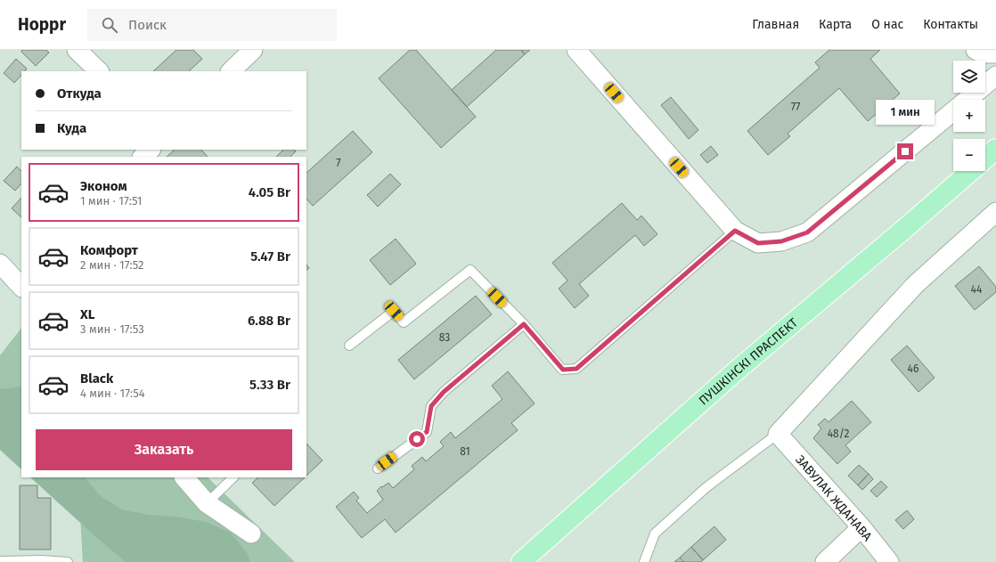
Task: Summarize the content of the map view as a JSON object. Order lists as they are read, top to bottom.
{
  "streets": {
    "main road": ["ПУШКІНСКІ ПРАСПЕКТ"],
    "street": ["ЗАВУЛАК ЖДАНАВА"]
  },
  "house_numbers": [
    "77",
    "7",
    "44",
    "83",
    "46",
    "48/2",
    "81"
  ],
  "page": {
    "header": "Hoppr",
    "search": "Поиск",
    "nav": [
      "Главная",
      "Карта",
      "О нас",
      "Контакты"
    ],
    "map_buttons": ["+", "−"],
    "banner": ["Откуда", "Куда"],
    "bubble": "1 мин",
    "list": [
      {
        "name": "Эконом",
        "note": "1 мин · 17:51",
        "value": "4.05 Br"
      },
      {
        "name": "Комфорт",
        "note": "2 мин · 17:52",
        "value": "5.47 Br"
      },
      {
        "name": "XL",
        "note": "3 мин · 17:53",
        "value": "6.88 Br"
      },
      {
        "name": "Black",
        "note": "4 мин · 17:54",
        "value": "5.33 Br"
      }
    ],
    "buttons": "Заказать"
  }
}
